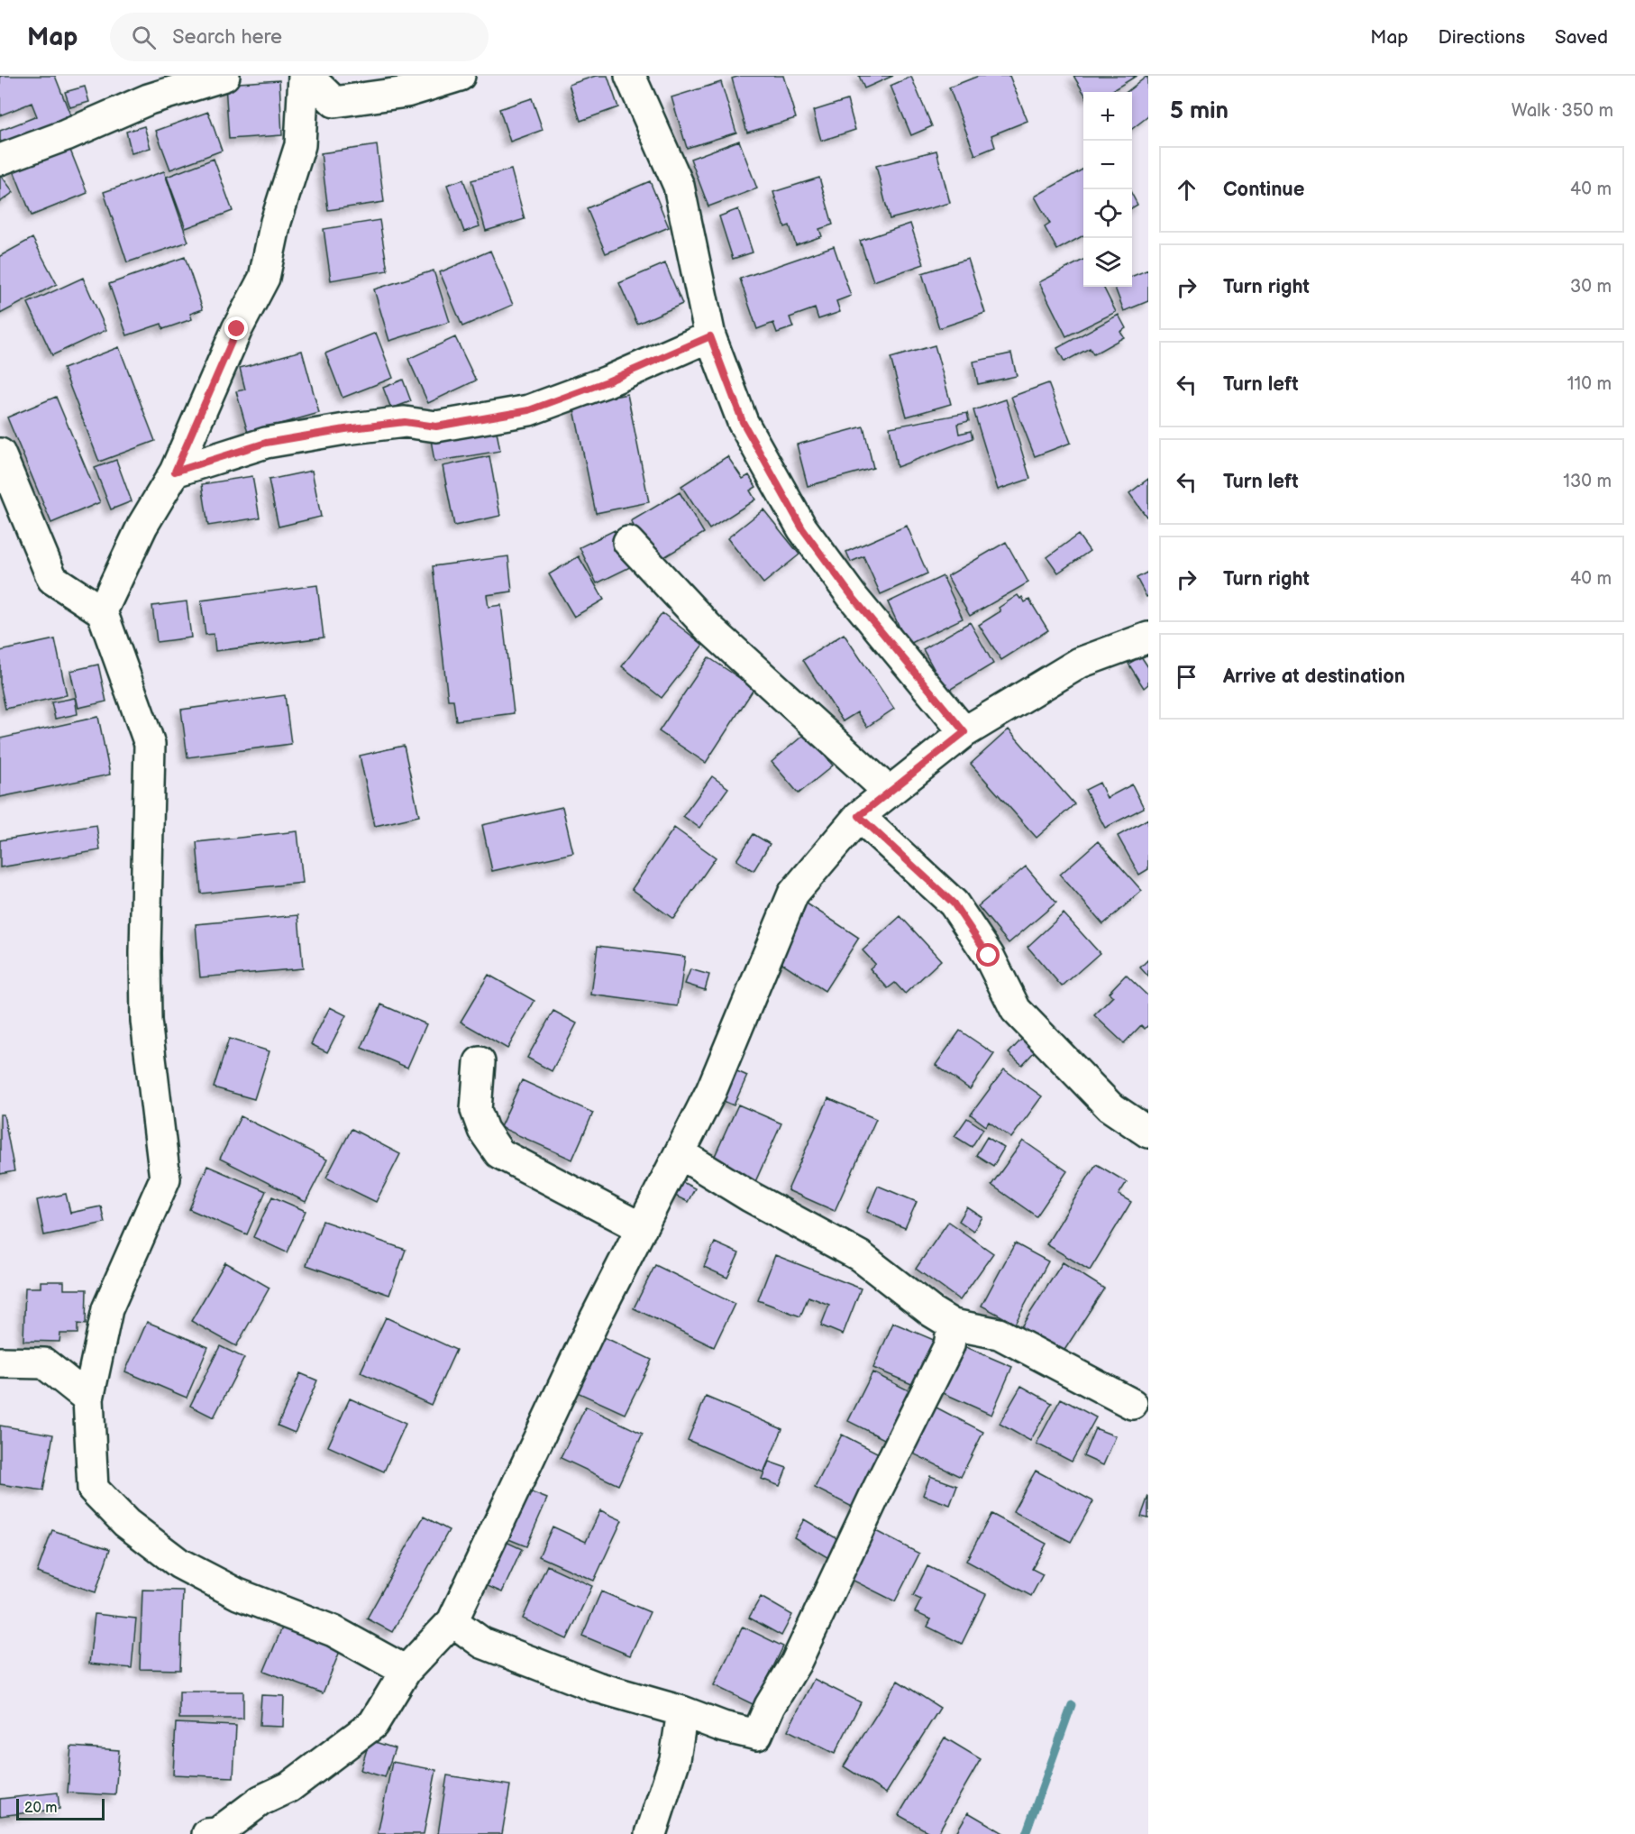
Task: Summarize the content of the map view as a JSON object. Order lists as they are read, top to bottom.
{
  "scale_bar": "20 m",
  "page": {
    "header": "Map",
    "search": "Search here",
    "nav": ["Map", "Directions", "Saved"],
    "heading": ["5 min", "Walk · 350 m"],
    "map_buttons": ["+", "−"],
    "list": [
      ["Continue", "40 m"],
      ["Turn right", "30 m"],
      ["Turn left", "110 m"],
      ["Turn left", "130 m"],
      ["Turn right", "40 m"],
      "Arrive at destination"
    ],
    "scale": "20 m"
  }
}
